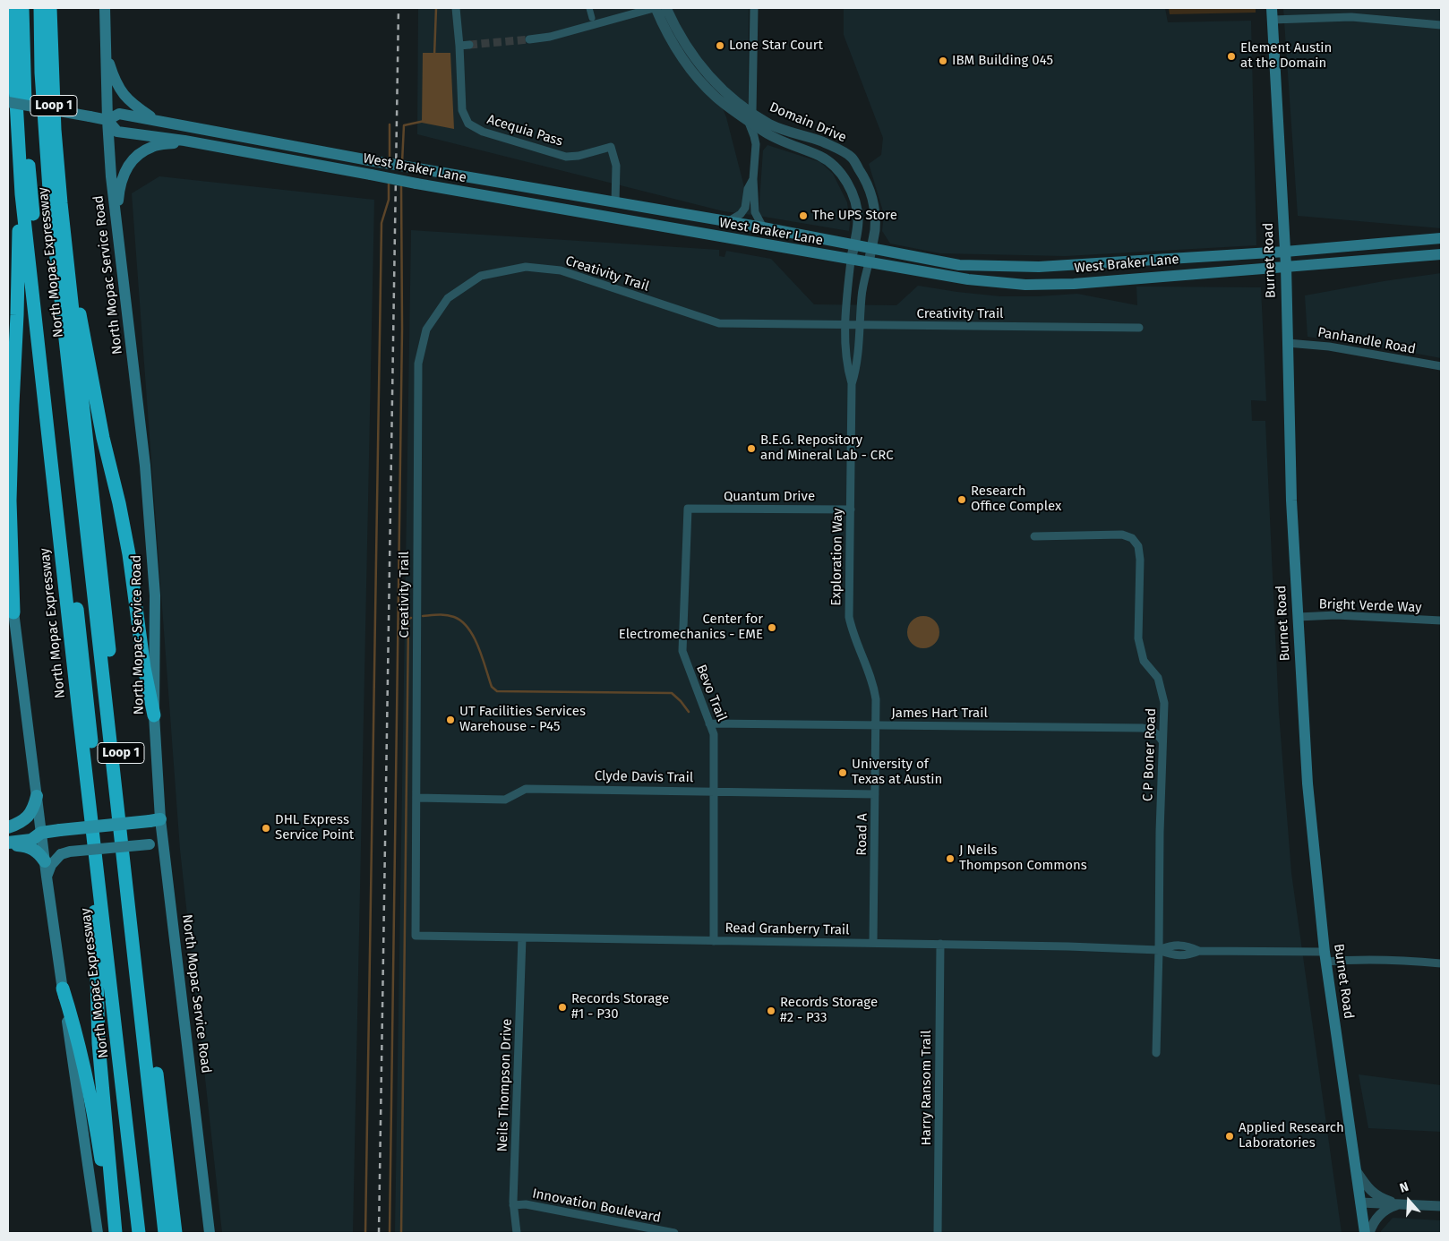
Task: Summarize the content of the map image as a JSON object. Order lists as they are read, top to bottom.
{
  "streets": {
    "highway": ["Loop 1", "North Mopac Expressway"],
    "main road": ["West Braker Lane", "Burnet Road", "North Mopac Service Road"],
    "street": [
      "Domain Drive",
      "Acequia Pass",
      "Creativity Trail",
      "Panhandle Road",
      "Quantum Drive",
      "Exploration Way",
      "Bright Verde Way",
      "Bevo Trail",
      "James Hart Trail",
      "C P Boner Road",
      "Clyde Davis Trail",
      "Road A",
      "Read Granberry Trail",
      "Neils Thompson Drive",
      "Harry Ransom Trail",
      "Innovation Boulevard"
    ]
  },
  "crossings": [
    ["Domain Drive", "West Braker Lane"],
    ["Domain Drive", "Exploration Way"],
    ["Acequia Pass", "West Braker Lane"],
    ["West Braker Lane", "Burnet Road"],
    ["West Braker Lane", "North Mopac Service Road"],
    ["West Braker Lane", "Exploration Way"],
    ["Burnet Road", "Panhandle Road"],
    ["Burnet Road", "Bright Verde Way"],
    ["Burnet Road", "Read Granberry Trail"],
    ["Creativity Trail", "Exploration Way"],
    ["Creativity Trail", "Clyde Davis Trail"],
    ["Creativity Trail", "Read Granberry Trail"],
    ["Quantum Drive", "Exploration Way"],
    ["Quantum Drive", "Bevo Trail"],
    ["Exploration Way", "James Hart Trail"],
    ["Exploration Way", "Road A"],
    ["Bevo Trail", "James Hart Trail"],
    ["Bevo Trail", "Clyde Davis Trail"],
    ["Bevo Trail", "Read Granberry Trail"],
    ["James Hart Trail", "C P Boner Road"],
    ["James Hart Trail", "Road A"],
    ["C P Boner Road", "Read Granberry Trail"],
    ["Clyde Davis Trail", "Road A"],
    ["Road A", "Read Granberry Trail"],
    ["Read Granberry Trail", "Neils Thompson Drive"],
    ["Read Granberry Trail", "Harry Ransom Trail"],
    ["Neils Thompson Drive", "Innovation Boulevard"]
  ],
  "places": [
    "Lone Star Court",
    "Element Austin at the Domain",
    "IBM Building 045",
    "The UPS Store",
    "B.E.G. Repository and Mineral Lab - CRC",
    "Research Office Complex",
    "Center for Electromechanics - EME",
    "UT Facilities Services Warehouse - P45",
    "University of Texas at Austin",
    "DHL Express Service Point",
    "J Neils Thompson Commons",
    "Records Storage #1 - P30",
    "Records Storage #2 - P33",
    "Applied Research Laboratories"
  ],
  "north": "top"
}
